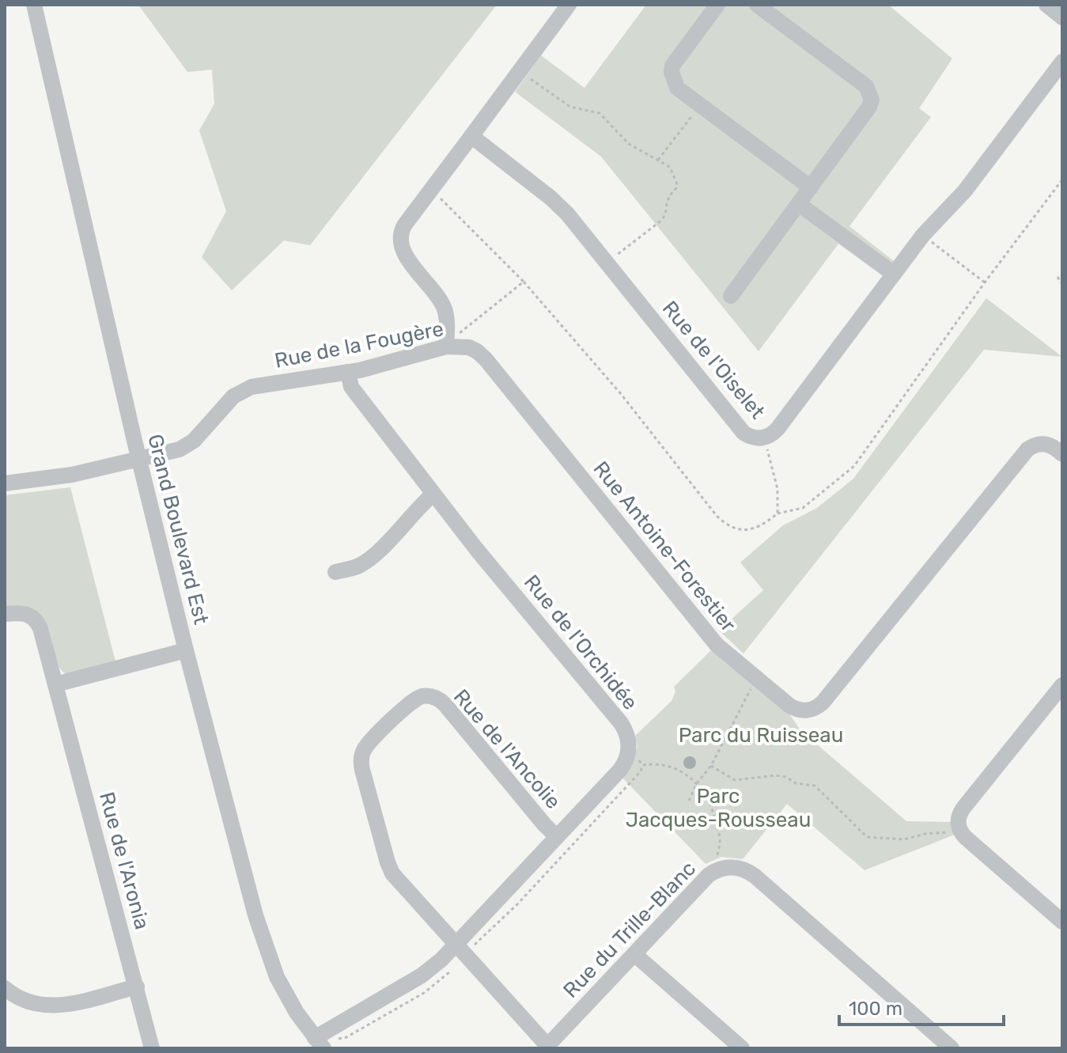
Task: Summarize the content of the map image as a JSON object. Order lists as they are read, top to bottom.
{
  "streets": {
    "street": [
      "Rue de la Fougère",
      "Rue de l'Oiselet",
      "Grand Boulevard Est",
      "Rue Antoine-Forestier",
      "Rue de l'Orchidée",
      "Rue de l'Ancolie",
      "Rue de l'Aronia",
      "Rue du Trille-Blanc"
    ]
  },
  "crossings": [
    ["Rue de la Fougère", "Grand Boulevard Est"],
    ["Rue de la Fougère", "Rue Antoine-Forestier"],
    ["Rue de la Fougère", "Rue de l'Orchidée"],
    ["Grand Boulevard Est", "Rue de l'Orchidée"],
    ["Rue de l'Orchidée", "Rue de l'Ancolie"]
  ],
  "parks": ["Parc du Ruisseau", "Parc Jacques-Rousseau"],
  "scale_bar": "100 m"
}
